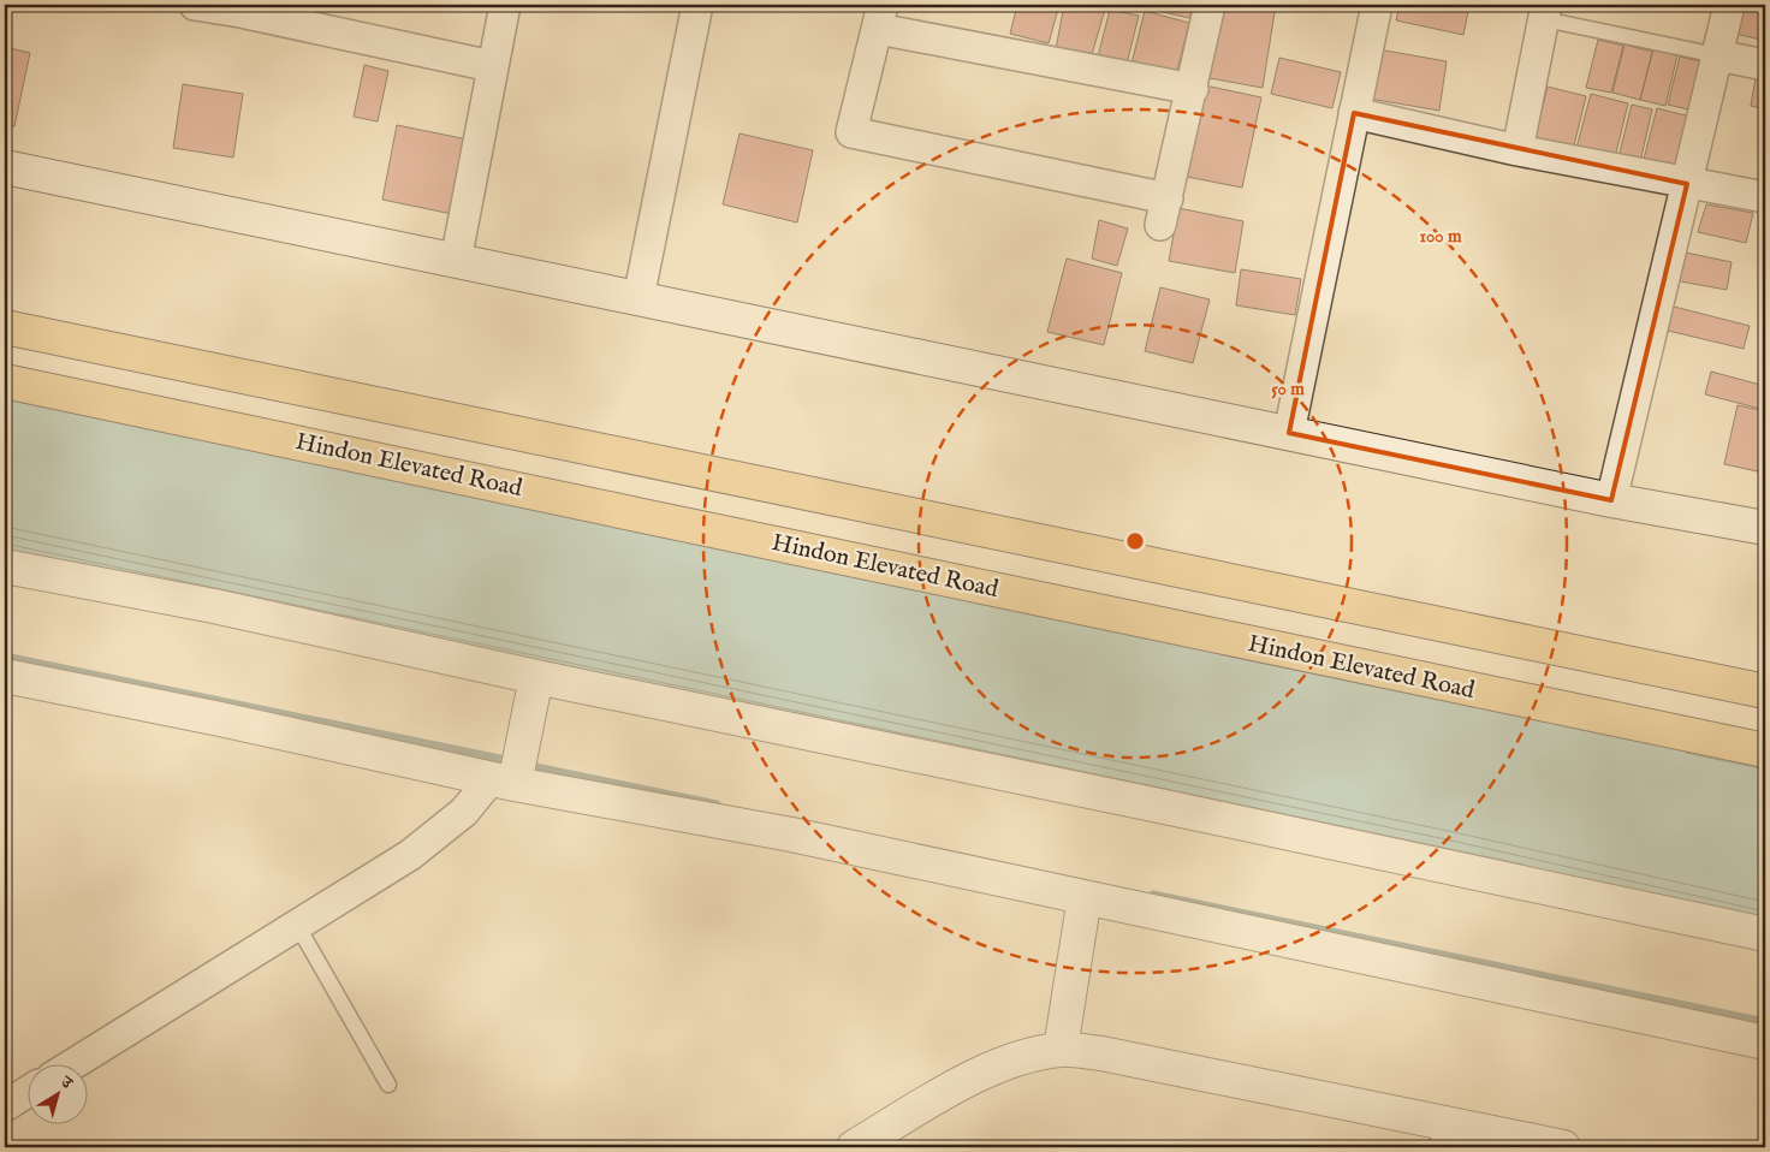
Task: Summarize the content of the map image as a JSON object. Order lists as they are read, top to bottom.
{
  "streets": {
    "highway": ["Hindon Elevated Road"]
  },
  "north": "top right",
  "rings": ["100 m", "50 m"]
}
